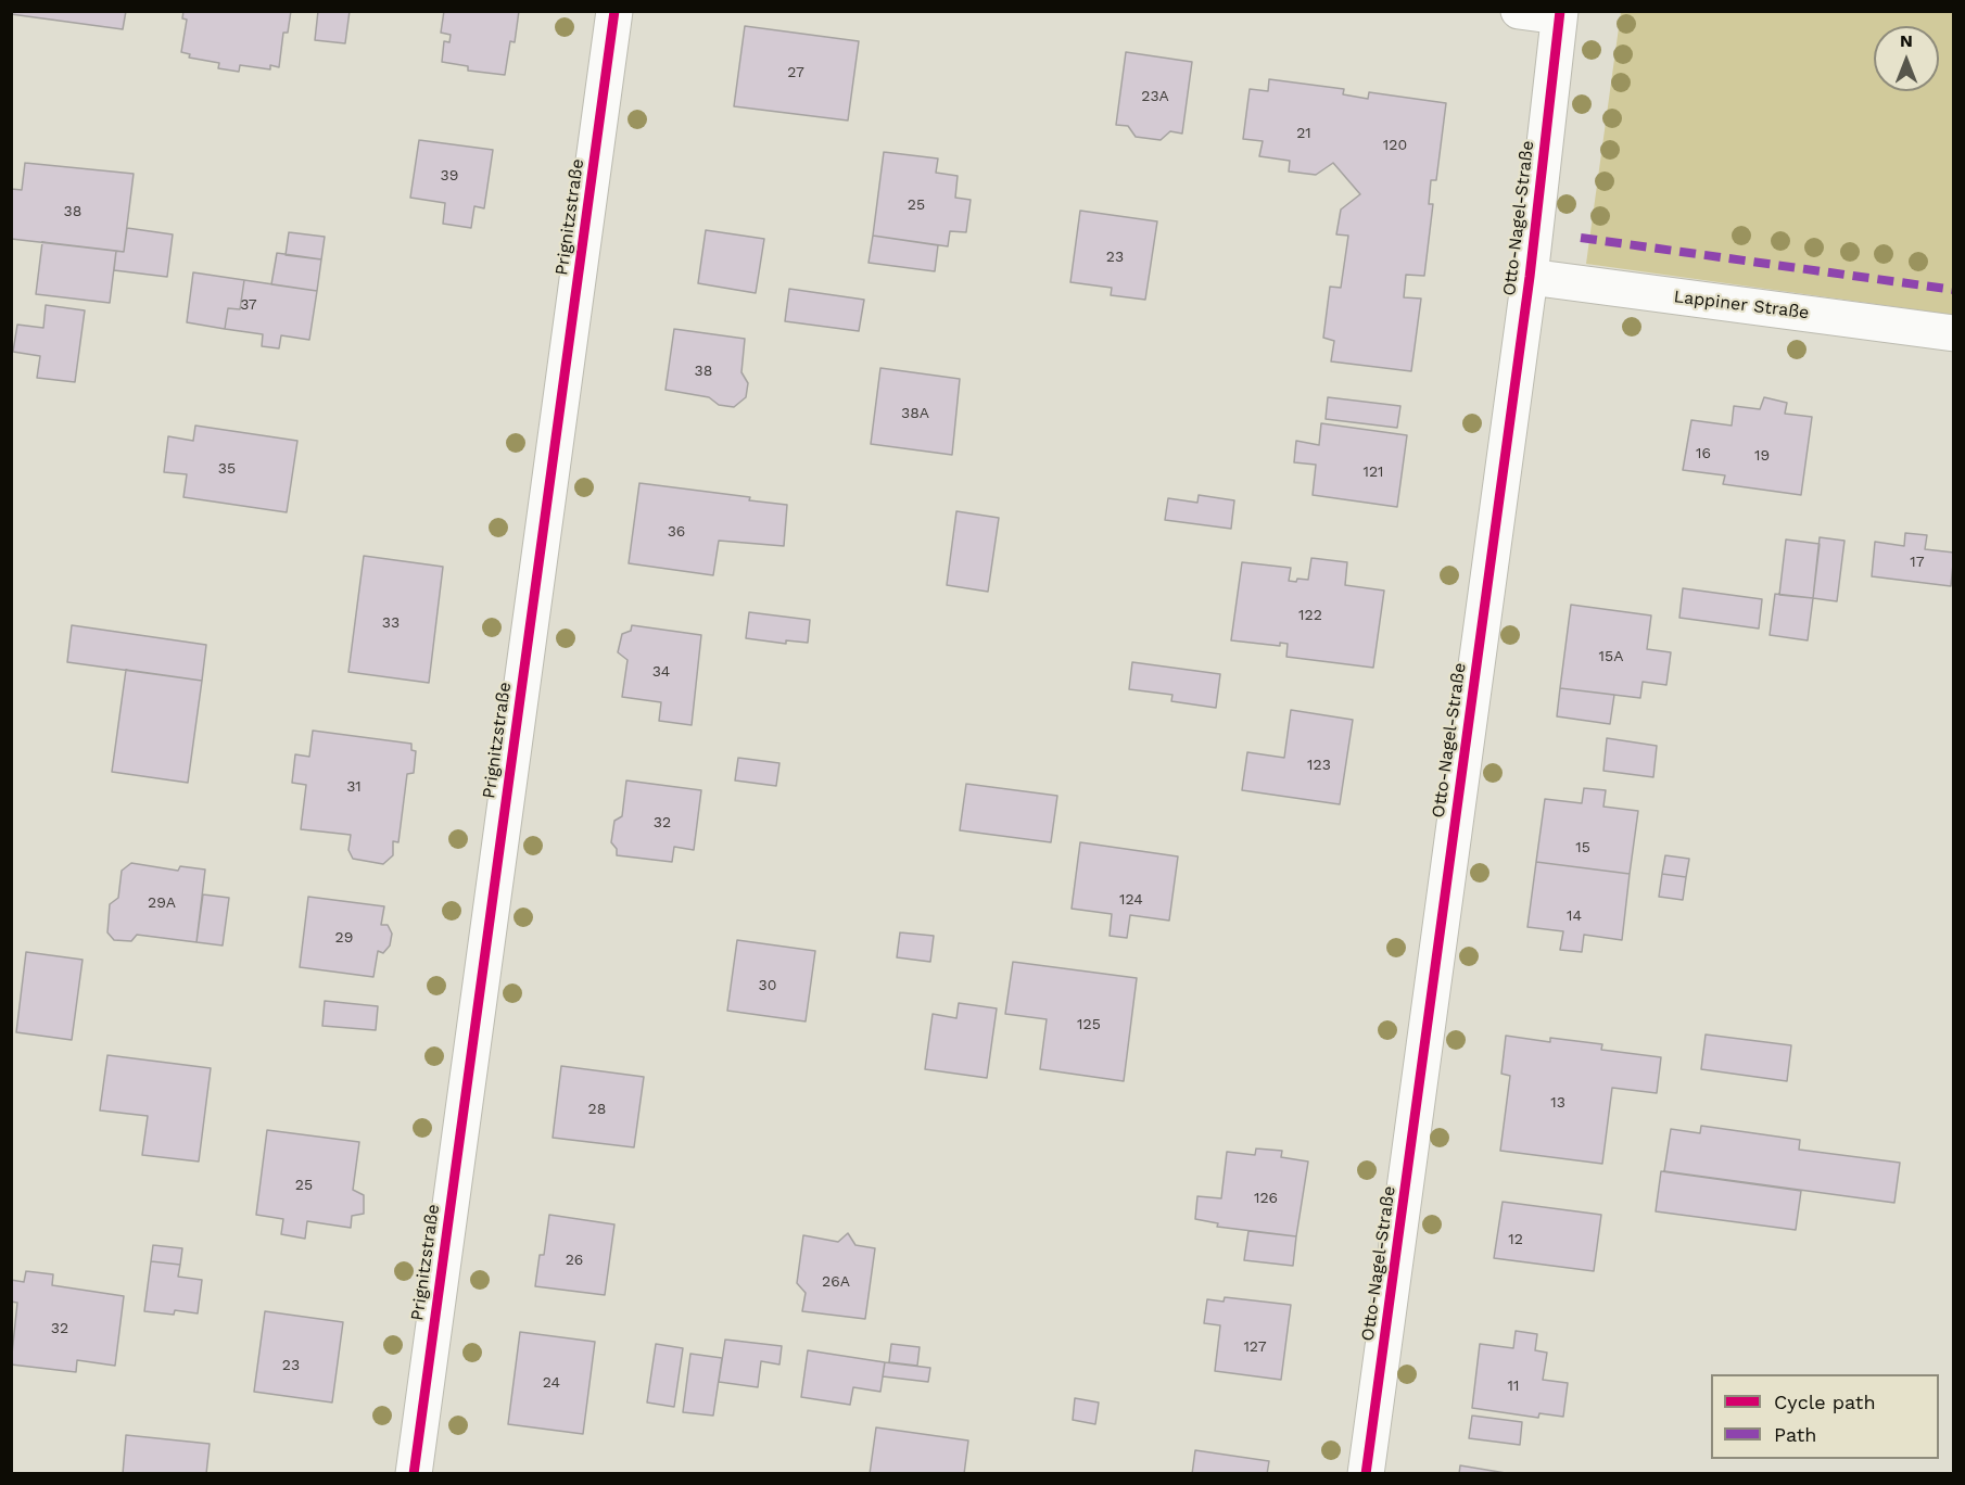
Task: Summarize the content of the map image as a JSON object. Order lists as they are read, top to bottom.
{
  "streets": {
    "street": ["Prignitzstraße", "Otto-Nagel-Straße", "Lappiner Straße"]
  },
  "crossings": [
    ["Otto-Nagel-Straße", "Lappiner Straße"]
  ],
  "house_numbers": [
    "27",
    "23A",
    "21",
    "120",
    "39",
    "25",
    "38",
    "23",
    "37",
    "38",
    "38A",
    "16",
    "19",
    "35",
    "121",
    "36",
    "17",
    "122",
    "33",
    "15A",
    "34",
    "123",
    "31",
    "32",
    "15",
    "124",
    "29A",
    "14",
    "29",
    "30",
    "125",
    "13",
    "28",
    "25",
    "126",
    "12",
    "26",
    "26A",
    "32",
    "127",
    "23",
    "24",
    "11"
  ],
  "legend": ["Cycle path", "Path"],
  "north": "top"
}
